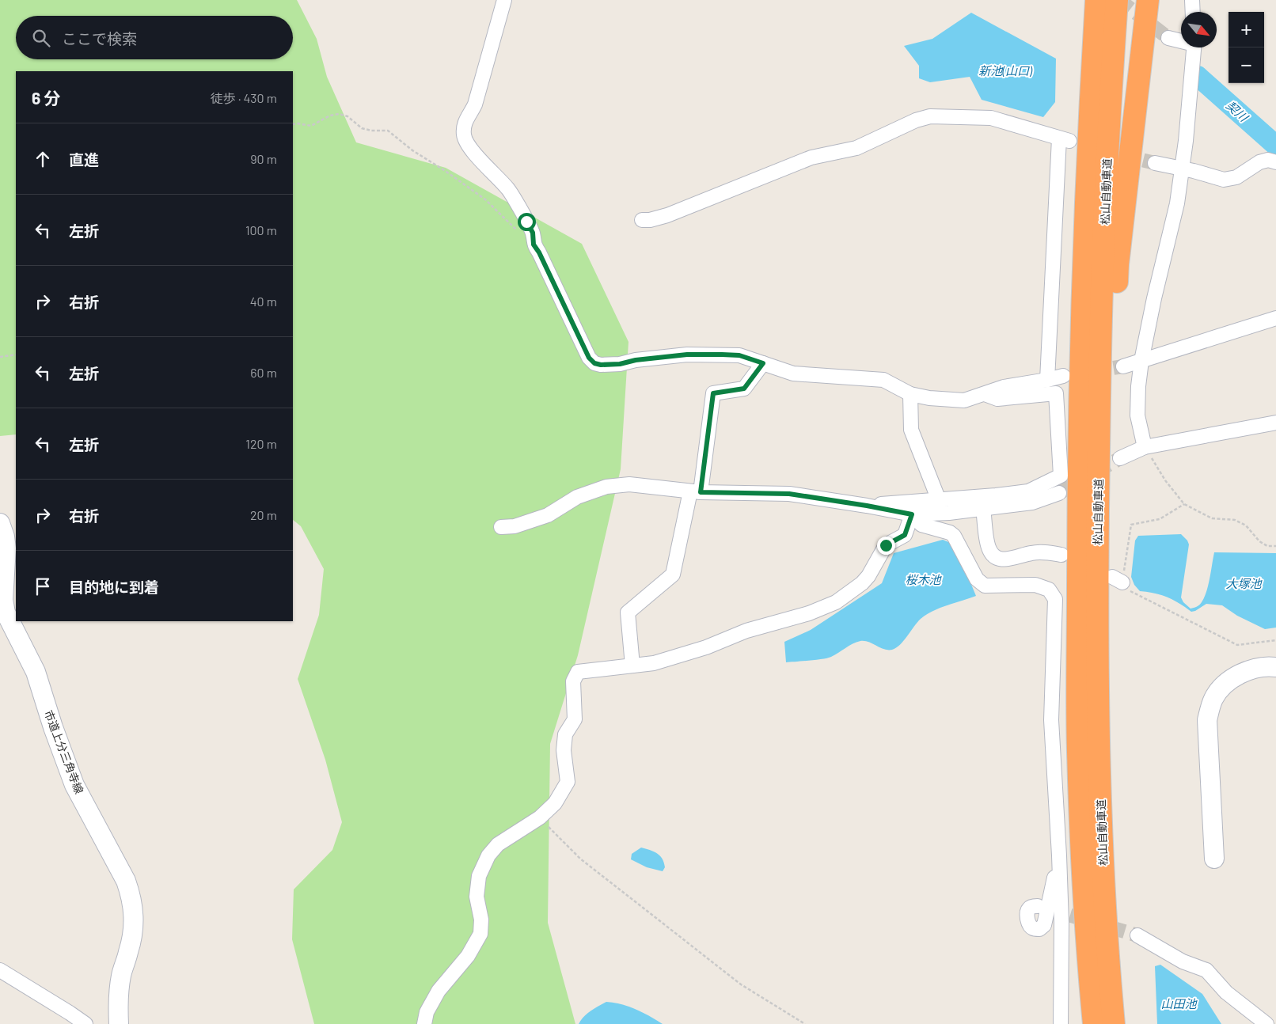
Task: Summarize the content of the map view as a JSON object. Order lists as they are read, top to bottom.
{
  "streets": {
    "highway": ["松山自動車道"],
    "street": ["市道上分三角寺線"]
  },
  "water": [
    "新池(山口)",
    "契川",
    "桜木池",
    "大塚池",
    "山田池"
  ],
  "north": "bottom right",
  "page": {
    "map_buttons": ["+", "−"],
    "search": "ここで検索",
    "heading": ["6 分", "徒歩 · 430 m"],
    "list": [
      ["直進", "90 m"],
      ["左折", "100 m"],
      ["右折", "40 m"],
      ["左折", "60 m"],
      ["左折", "120 m"],
      ["右折", "20 m"],
      "目的地に到着"
    ]
  }
}
